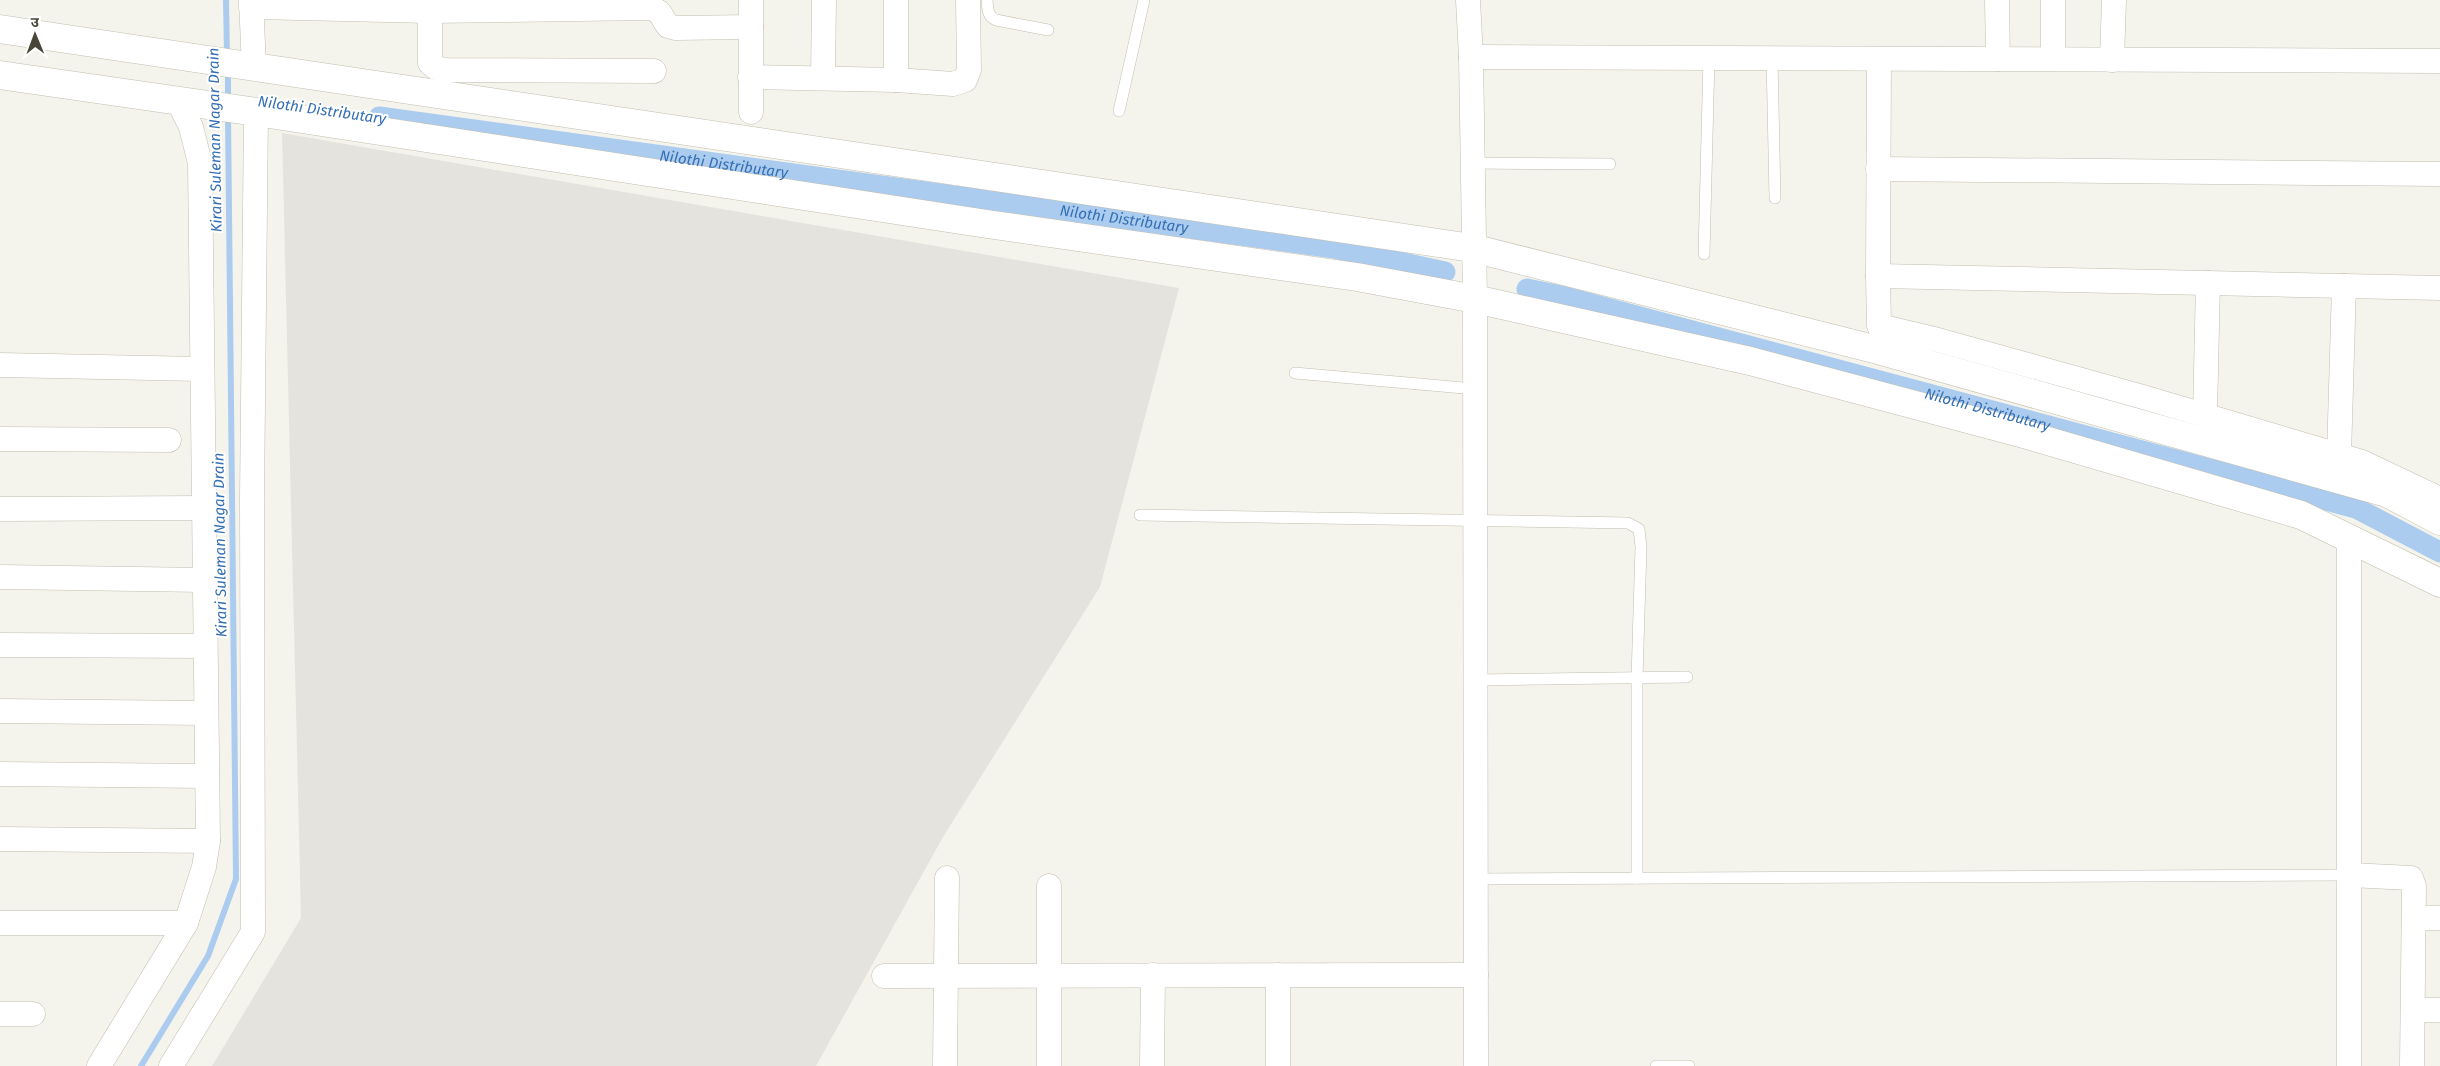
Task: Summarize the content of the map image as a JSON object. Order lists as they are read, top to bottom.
{
  "water": ["Nilothi Distributary", "Kirari Suleman Nagar Drain"],
  "north": "top"
}
